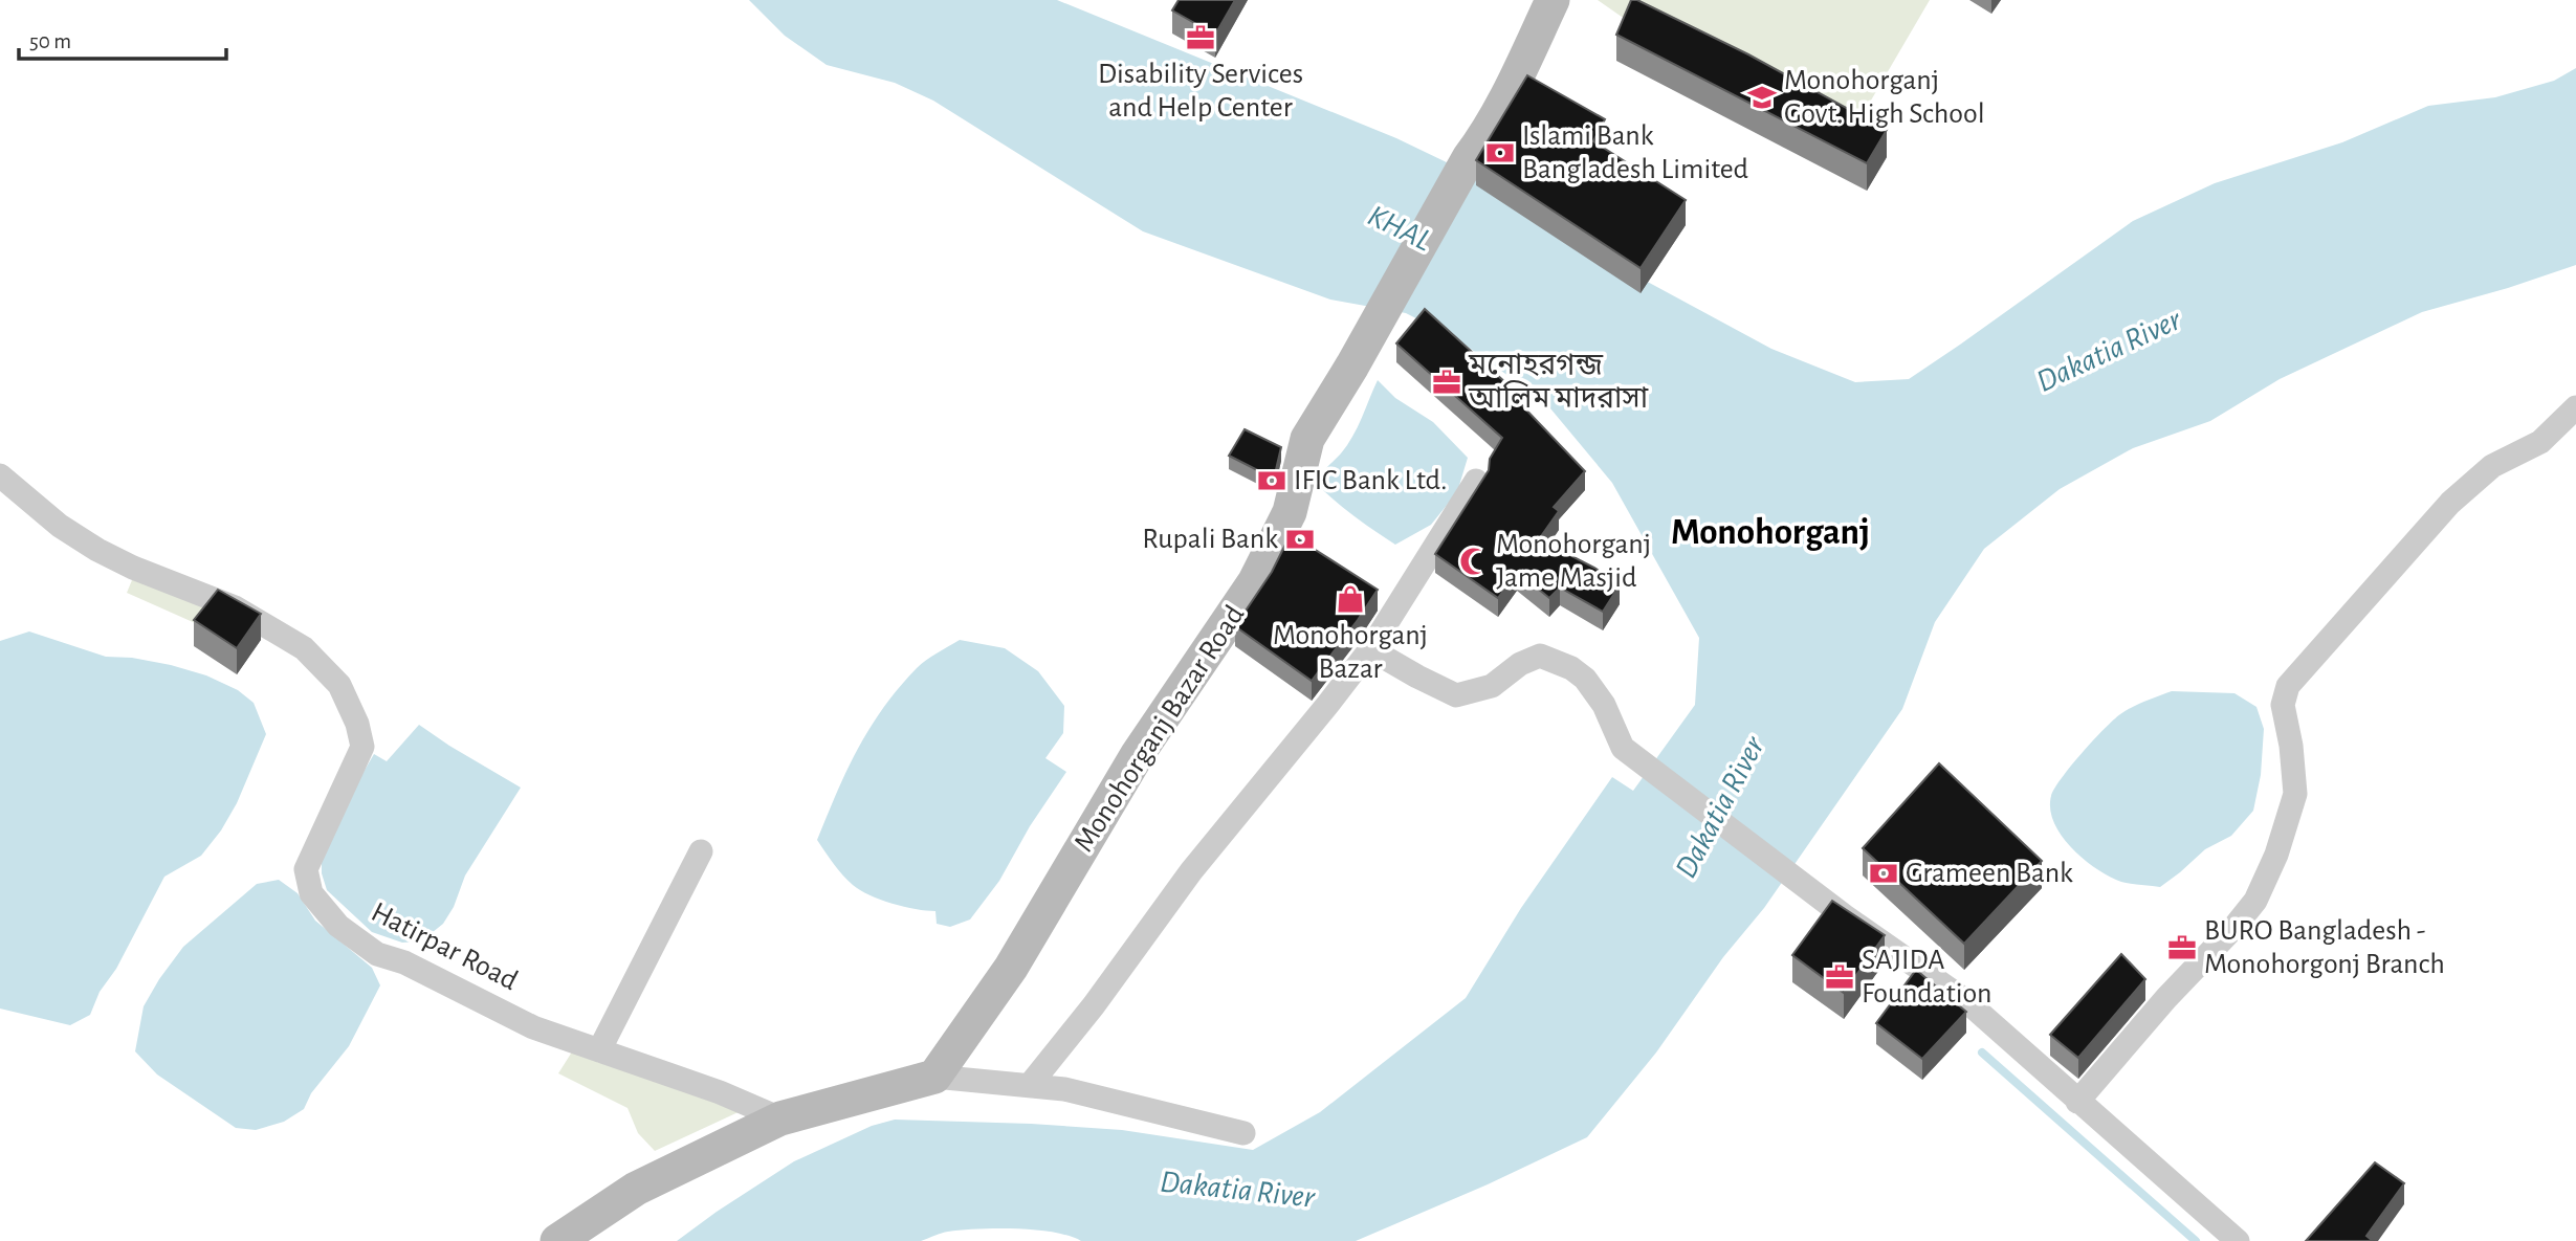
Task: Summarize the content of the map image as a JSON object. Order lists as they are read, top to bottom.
{
  "streets": {
    "street": ["Monohorganj Bazar Road", "Hatirpar Road"]
  },
  "districts": ["Monohorganj"],
  "water": ["KHAL", "Dakatia River"],
  "places": {
    "office": [
      "Disability Services and Help Center",
      "মনোহরগন্জ আলিম মাদরাসা",
      "BURO Bangladesh - Monohorgonj Branch",
      "SAJIDA Foundation"
    ],
    "school or university": ["Monohorganj Govt. High School"],
    "bank": [
      "Islami Bank Bangladesh Limited",
      "IFIC Bank Ltd.",
      "Rupali Bank",
      "Grameen Bank"
    ],
    "mosque": ["Monohorganj Jame Masjid"],
    "shop": ["Monohorganj Bazar"]
  },
  "scale_bar": "50 m"
}
